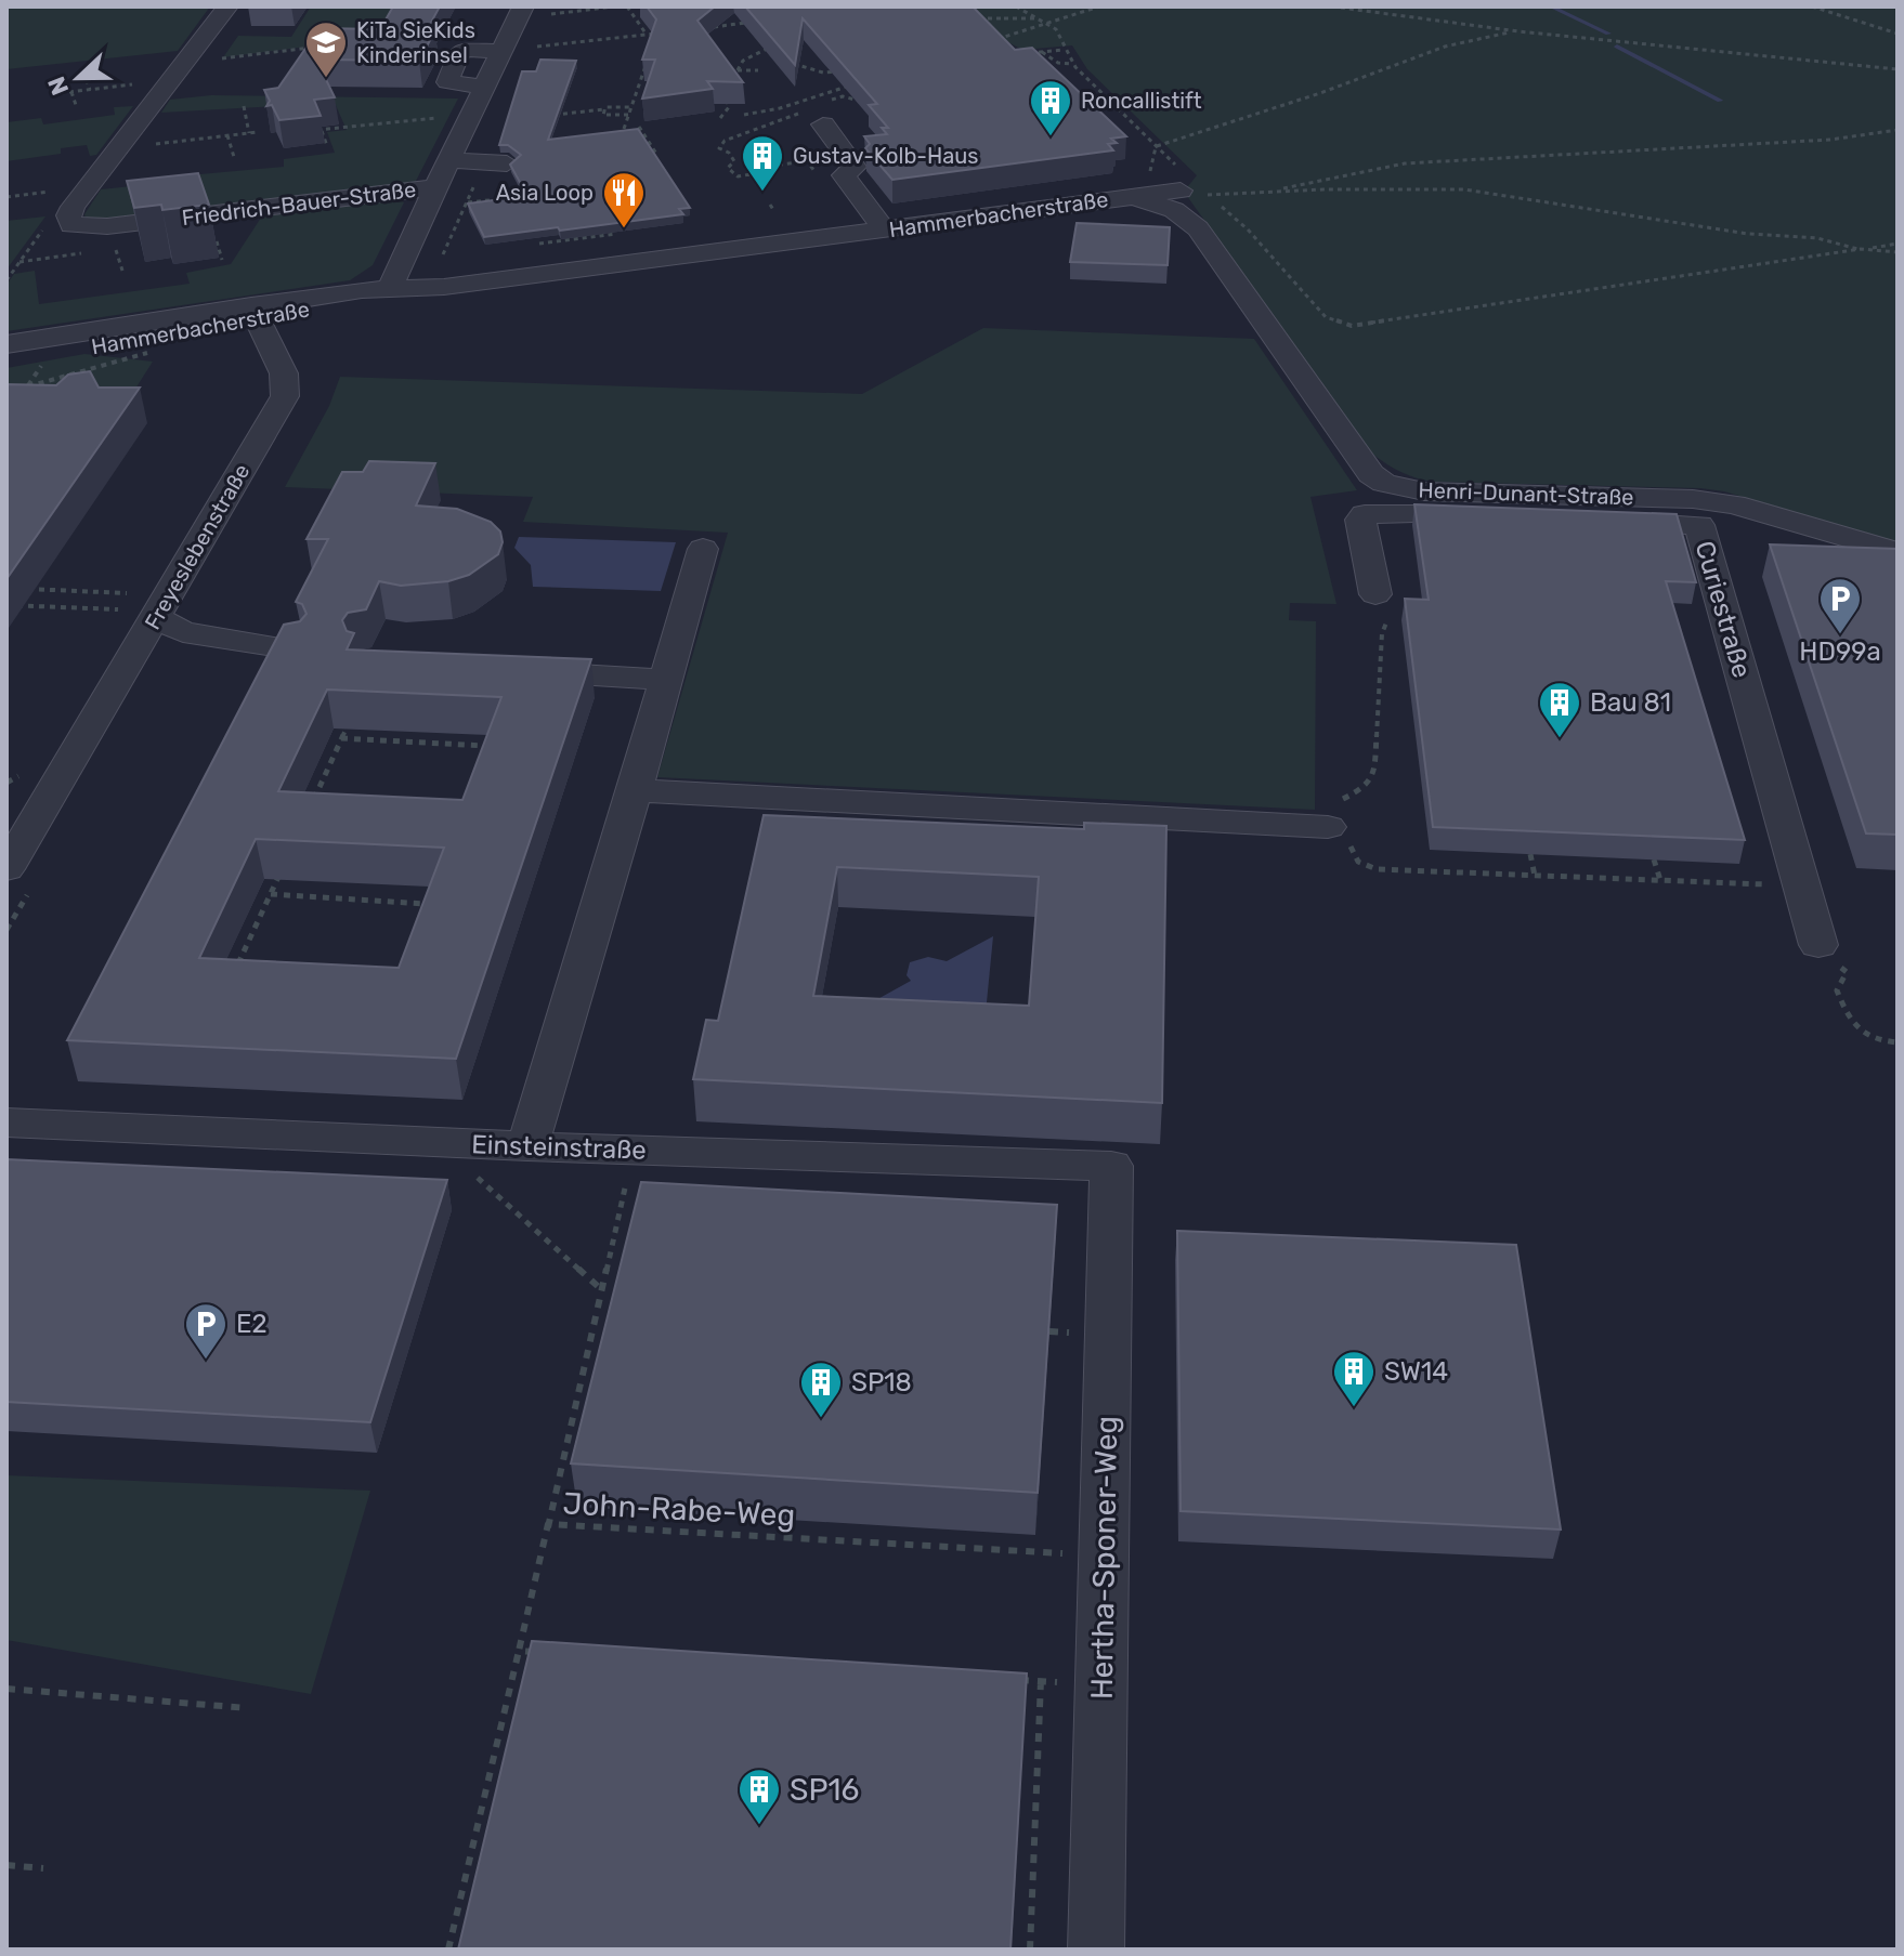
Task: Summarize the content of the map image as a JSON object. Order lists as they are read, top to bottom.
{
  "streets": {
    "street": [
      "Friedrich-Bauer-Straße",
      "Hammerbacherstraße",
      "Henri-Dunant-Straße",
      "Freyeslebenstraße",
      "Curiestraße",
      "Einsteinstraße",
      "Hertha-Sponer-Weg"
    ],
    "path": ["John-Rabe-Weg"]
  },
  "crossings": [
    ["Friedrich-Bauer-Straße", "Hammerbacherstraße"],
    ["Hammerbacherstraße", "Henri-Dunant-Straße"],
    ["Hammerbacherstraße", "Freyeslebenstraße"],
    ["Henri-Dunant-Straße", "Curiestraße"],
    ["Einsteinstraße", "Hertha-Sponer-Weg"],
    ["John-Rabe-Weg", "Hertha-Sponer-Weg"]
  ],
  "places": {
    "school or university": ["KiTa SieKids Kinderinsel"],
    "building": [
      "Roncallistift",
      "Gustav-Kolb-Haus",
      "Bau 81",
      "SW14",
      "SP18",
      "SP16"
    ],
    "restaurant": ["Asia Loop"],
    "parking": ["HD99a", "E2"]
  },
  "north": "left"
}
